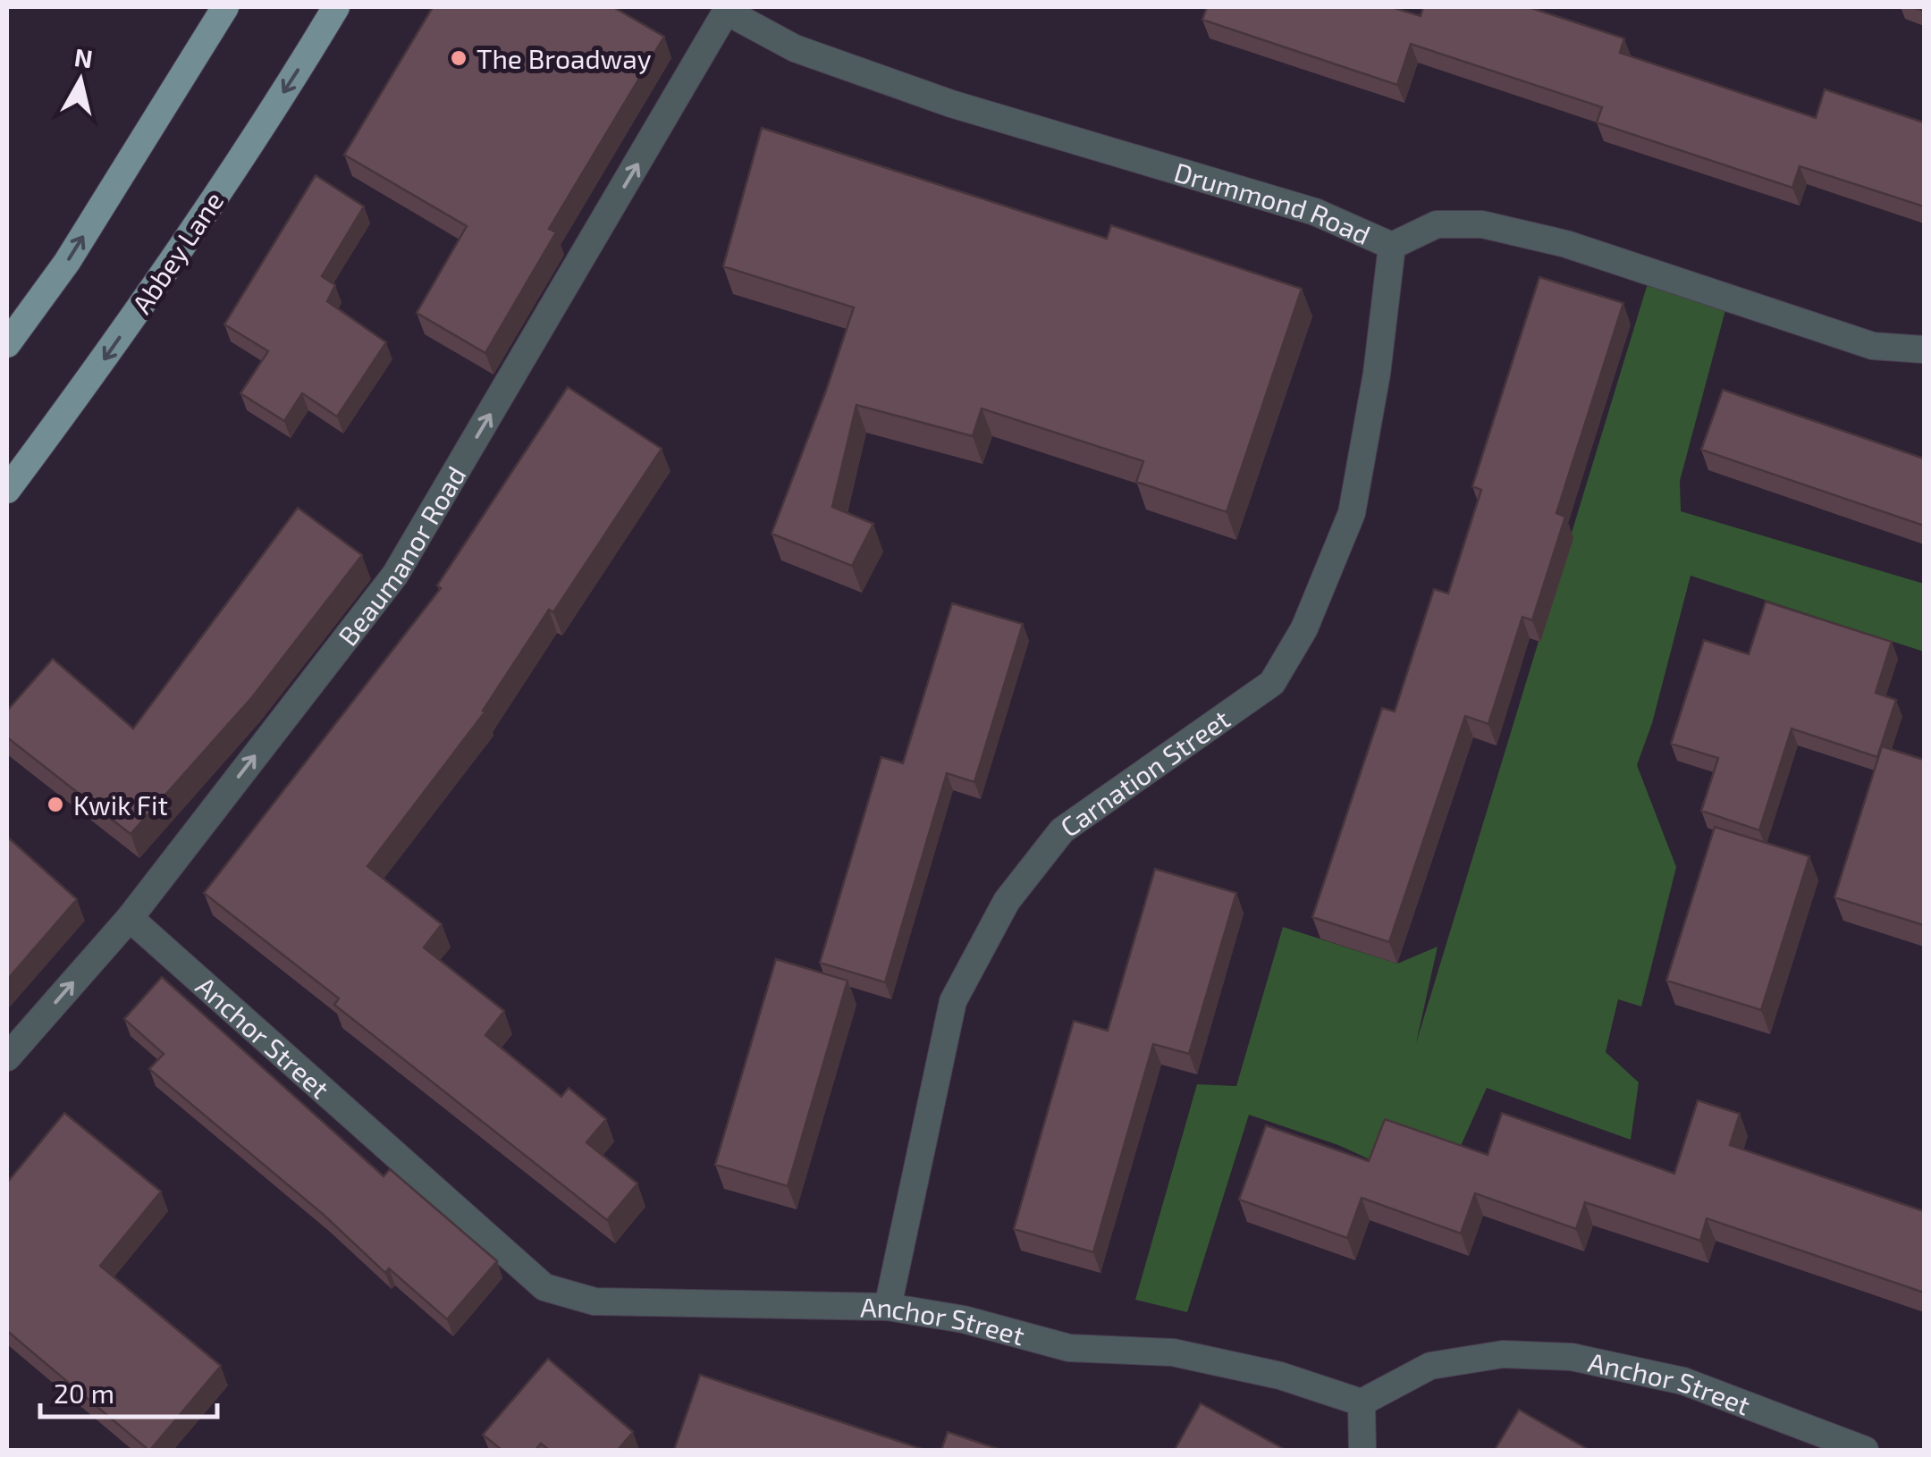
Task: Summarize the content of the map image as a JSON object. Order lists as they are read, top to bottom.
{
  "streets": {
    "main road": ["Abbey Lane"],
    "street": [
      "Drummond Road",
      "Beaumanor Road",
      "Carnation Street",
      "Anchor Street"
    ]
  },
  "crossings": [
    ["Drummond Road", "Beaumanor Road"],
    ["Drummond Road", "Carnation Street"],
    ["Beaumanor Road", "Anchor Street"],
    ["Carnation Street", "Anchor Street"]
  ],
  "one_way": ["Beaumanor Road"],
  "places": ["The Broadway", "Kwik Fit"],
  "scale_bar": "20 m",
  "north": "top"
}
